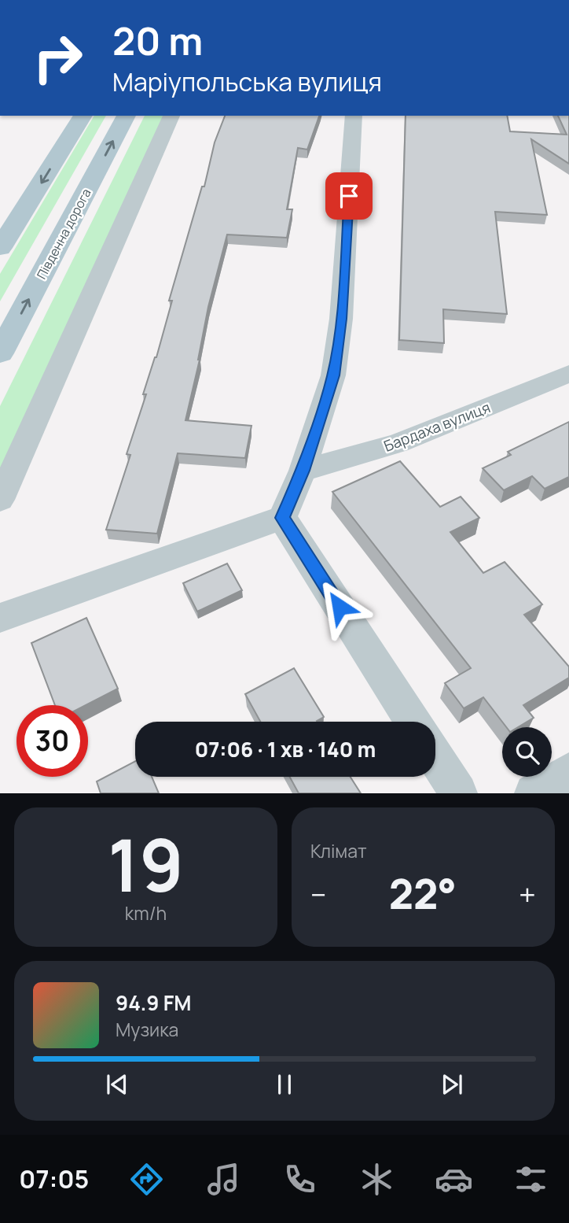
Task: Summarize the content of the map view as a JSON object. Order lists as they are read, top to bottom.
{
  "streets": {
    "main road": ["Південна дорога"],
    "street": ["Бардаха вулиця"]
  },
  "page": {
    "turn": ["20 m", "Маріупольська вулиця"],
    "limit": "30",
    "trip": "07:06 · 1 хв · 140 m",
    "tile": [
      ["19", "km/h"],
      "Клімат"
    ],
    "heat": ["−", "22°", "+"],
    "song": ["94.9 FM", "Музика"],
    "tabs": "07:05"
  }
}
